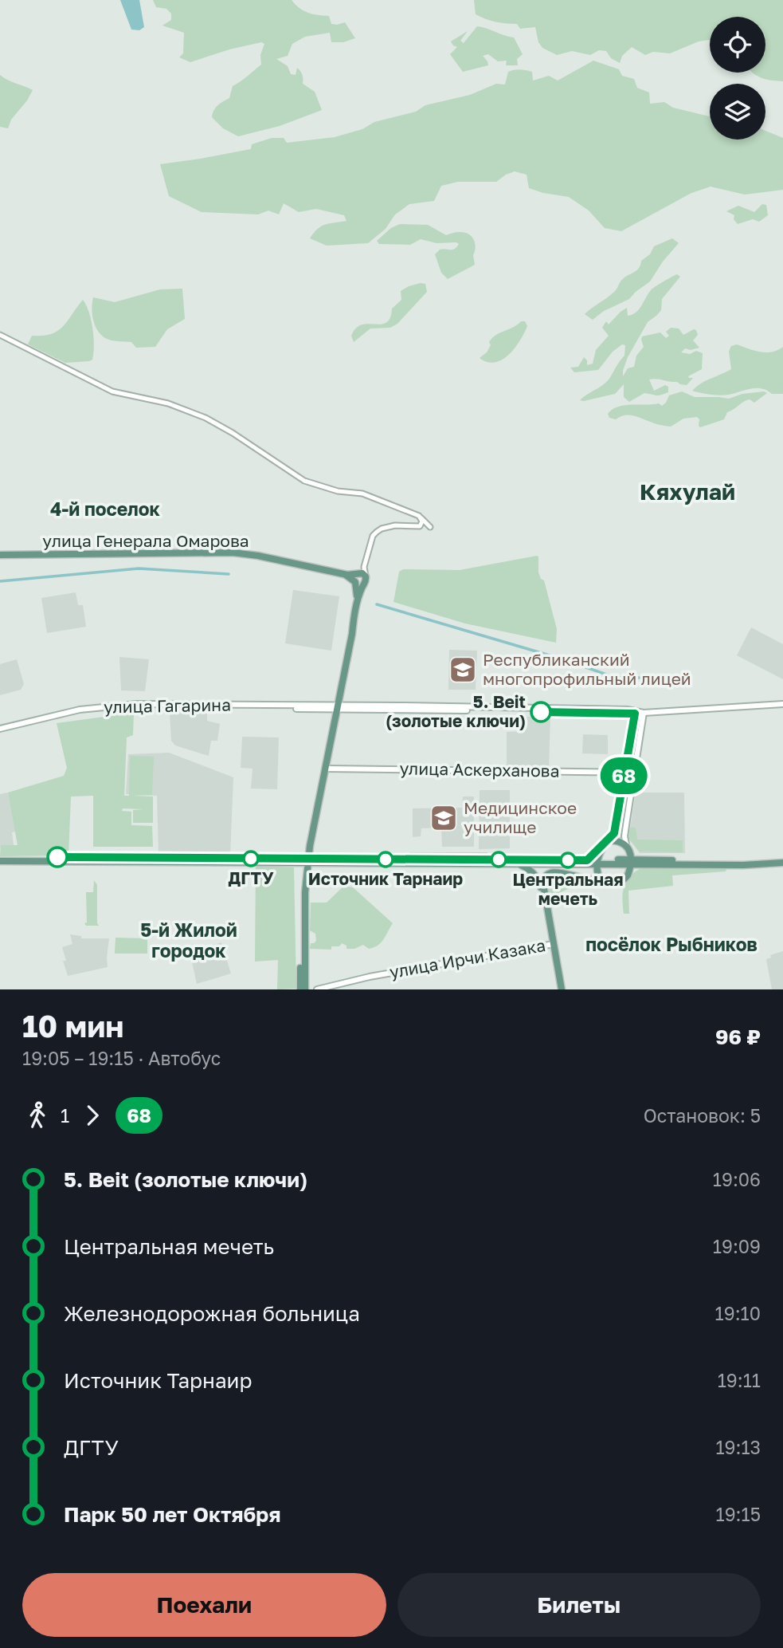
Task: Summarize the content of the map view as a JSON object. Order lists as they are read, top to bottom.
{
  "streets": {
    "main road": [
      "улица Генерала Омарова",
      "улица Гагарина",
      "улица Аскерханова",
      "улица Ирчи Казака"
    ]
  },
  "districts": [
    "Кяхулай",
    "4-й поселок",
    "5-й Жилой городок",
    "посёлок Рыбников"
  ],
  "places": {
    "school or university": ["Республиканский многопрофильный лицей", "Медицинское училище"],
    "other": [
      "5. Beit (золотые ключи)",
      "ДГТУ",
      "Источник Тарнаир",
      "Центральная мечеть"
    ]
  },
  "lines": ["bus line 68"],
  "page": {
    "on_map": "68",
    "heading": ["10 мин", "19:05 – 19:15 · Автобус", "96 ₽"],
    "legs": ["1", "68", "Остановок: 5"],
    "list": [
      {
        "name": "5. Beit (золотые ключи)",
        "value": "19:06"
      },
      {
        "name": "Центральная мечеть",
        "value": "19:09"
      },
      {
        "name": "Железнодорожная больница",
        "value": "19:10"
      },
      {
        "name": "Источник Тарнаир",
        "value": "19:11"
      },
      {
        "name": "ДГТУ",
        "value": "19:13"
      },
      {
        "name": "Парк 50 лет Октября",
        "value": "19:15"
      }
    ],
    "buttons": ["Поехали", "Билеты"]
  }
}
